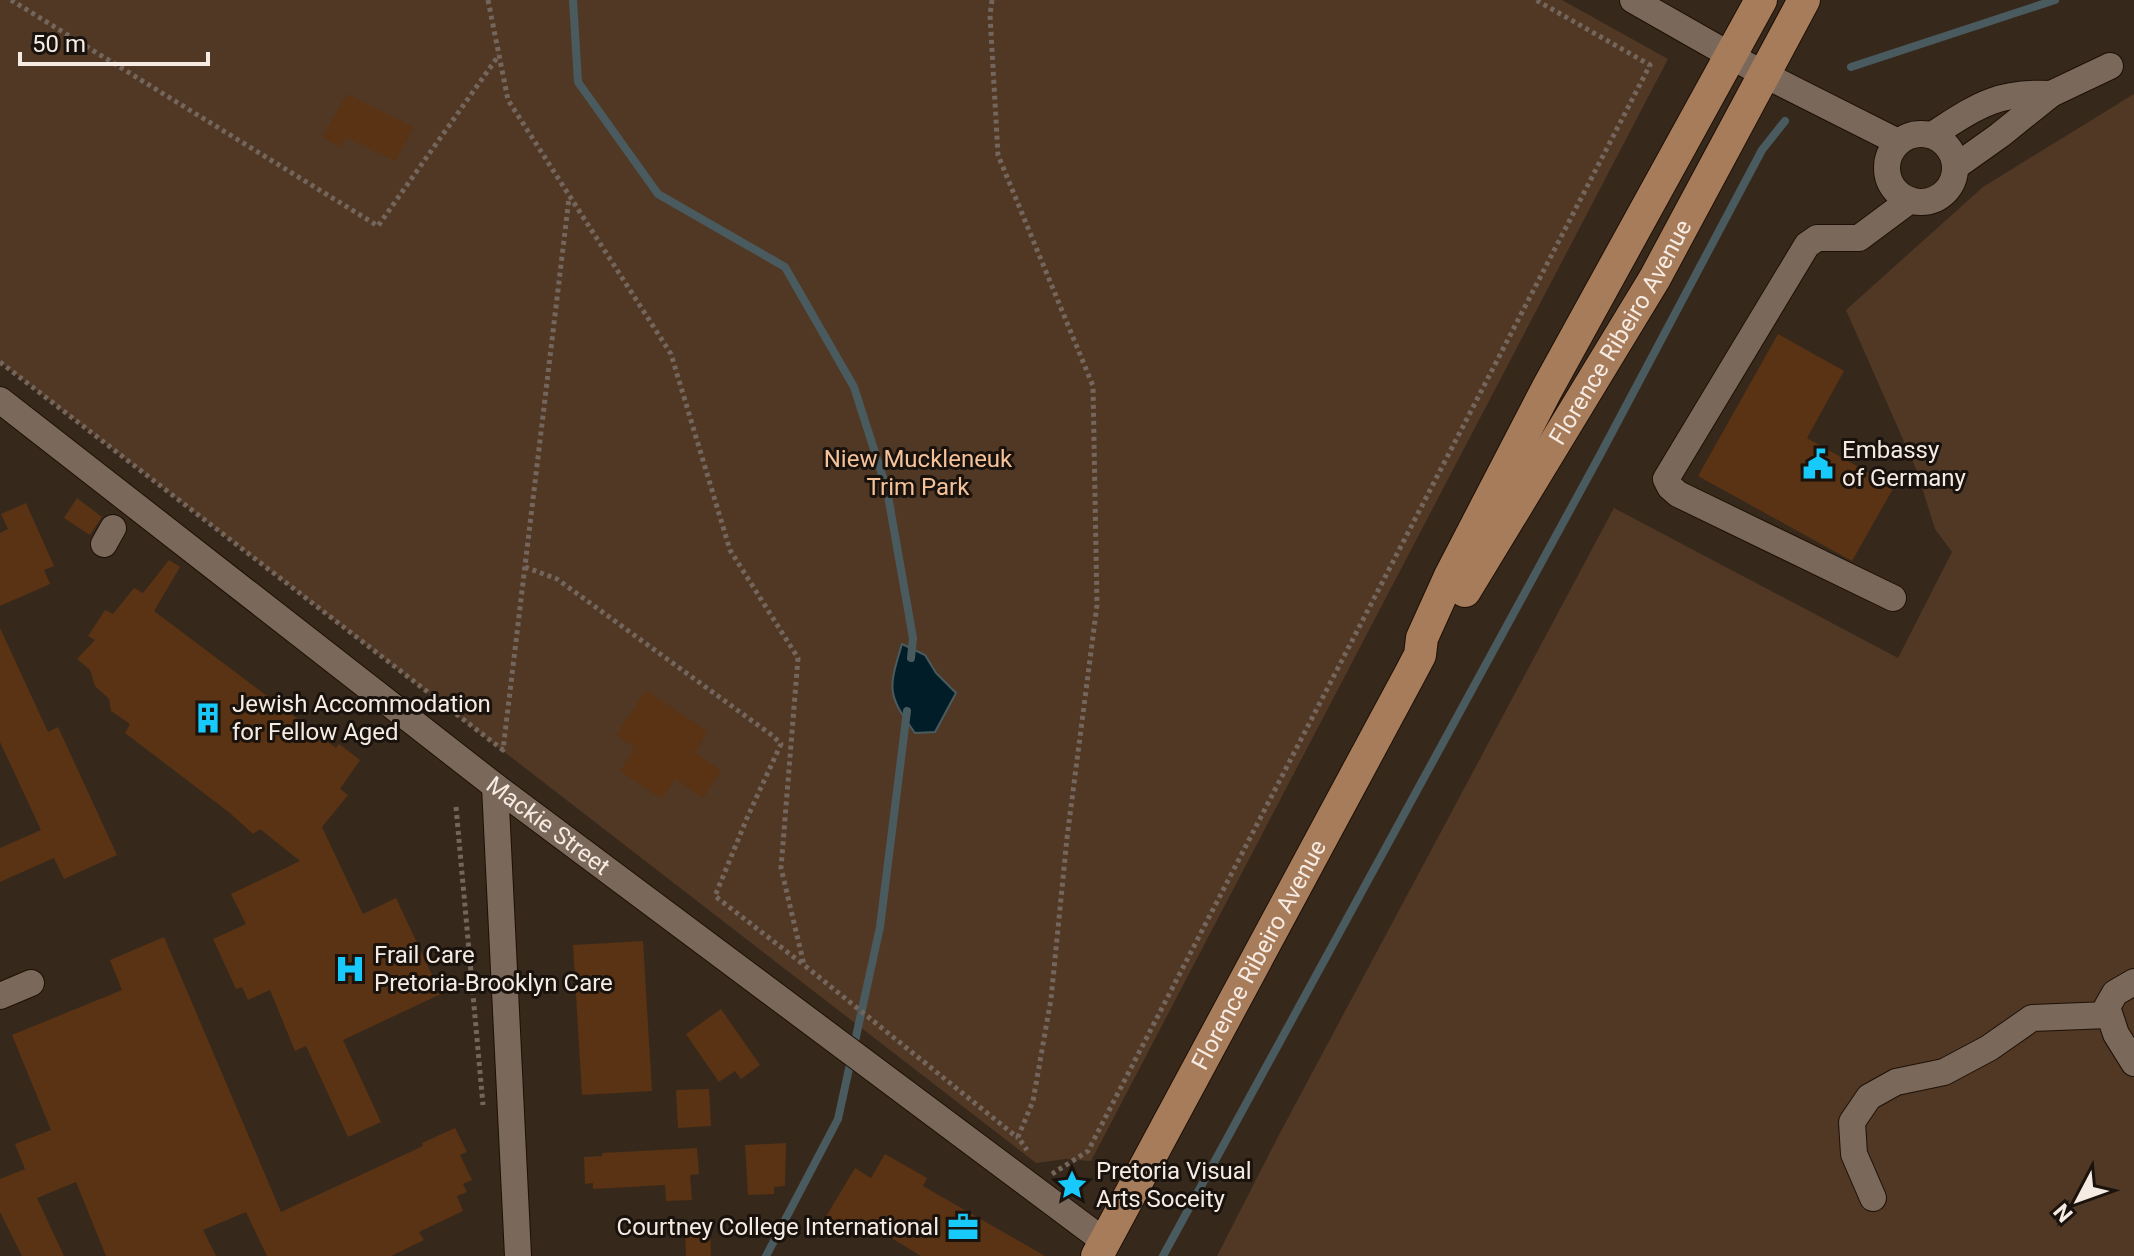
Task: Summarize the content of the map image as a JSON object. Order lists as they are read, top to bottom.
{
  "streets": {
    "main road": ["Florence Ribeiro Avenue"],
    "street": ["Mackie Street"]
  },
  "crossings": [
    ["Florence Ribeiro Avenue", "Mackie Street"]
  ],
  "parks": ["Niew Muckleneuk Trim Park"],
  "places": {
    "public building": ["Embassy of Germany"],
    "building": ["Jewish Accommodation for Fellow Aged"],
    "hospital": ["Frail Care Pretoria-Brooklyn Care"],
    "place": ["Pretoria Visual Arts Soceity"],
    "office": ["Courtney College International"]
  },
  "scale_bar": "50 m",
  "north": "bottom left"
}
